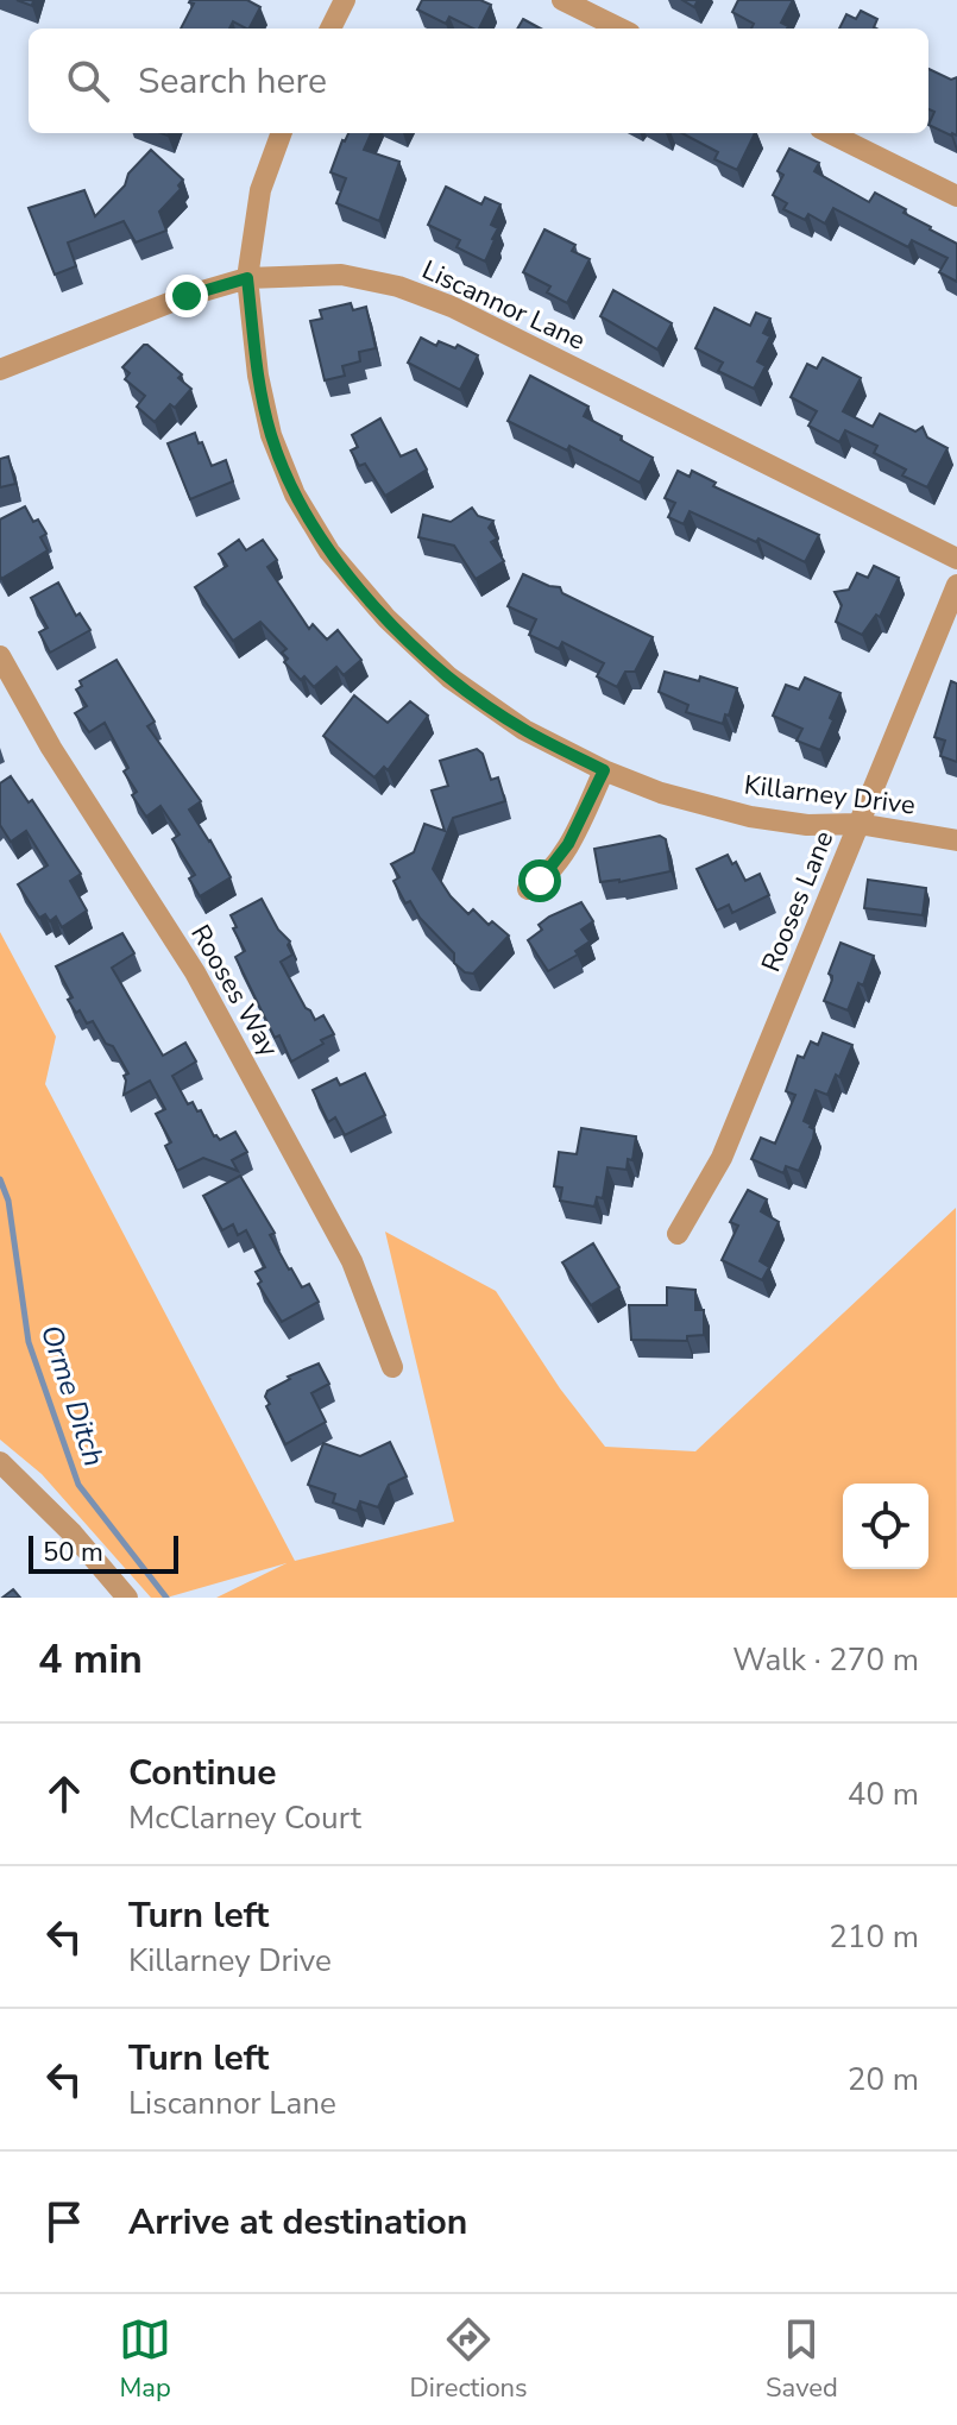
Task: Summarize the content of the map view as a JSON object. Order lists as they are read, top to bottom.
{
  "streets": {
    "street": [
      "Liscannor Lane",
      "Killarney Drive",
      "Rooses Lane",
      "Rooses Way"
    ]
  },
  "crossings": [
    ["Liscannor Lane", "Killarney Drive"],
    ["Killarney Drive", "Rooses Lane"]
  ],
  "water": ["Orme Ditch"],
  "scale_bar": "50 m",
  "page": {
    "search": "Search here",
    "scale": "50 m",
    "heading": ["4 min", "Walk · 270 m"],
    "list": [
      ["Continue", "McClarney Court", "40 m"],
      ["Turn left", "Killarney Drive", "210 m"],
      ["Turn left", "Liscannor Lane", "20 m"],
      "Arrive at destination"
    ],
    "nav": ["Map", "Directions", "Saved"]
  }
}
